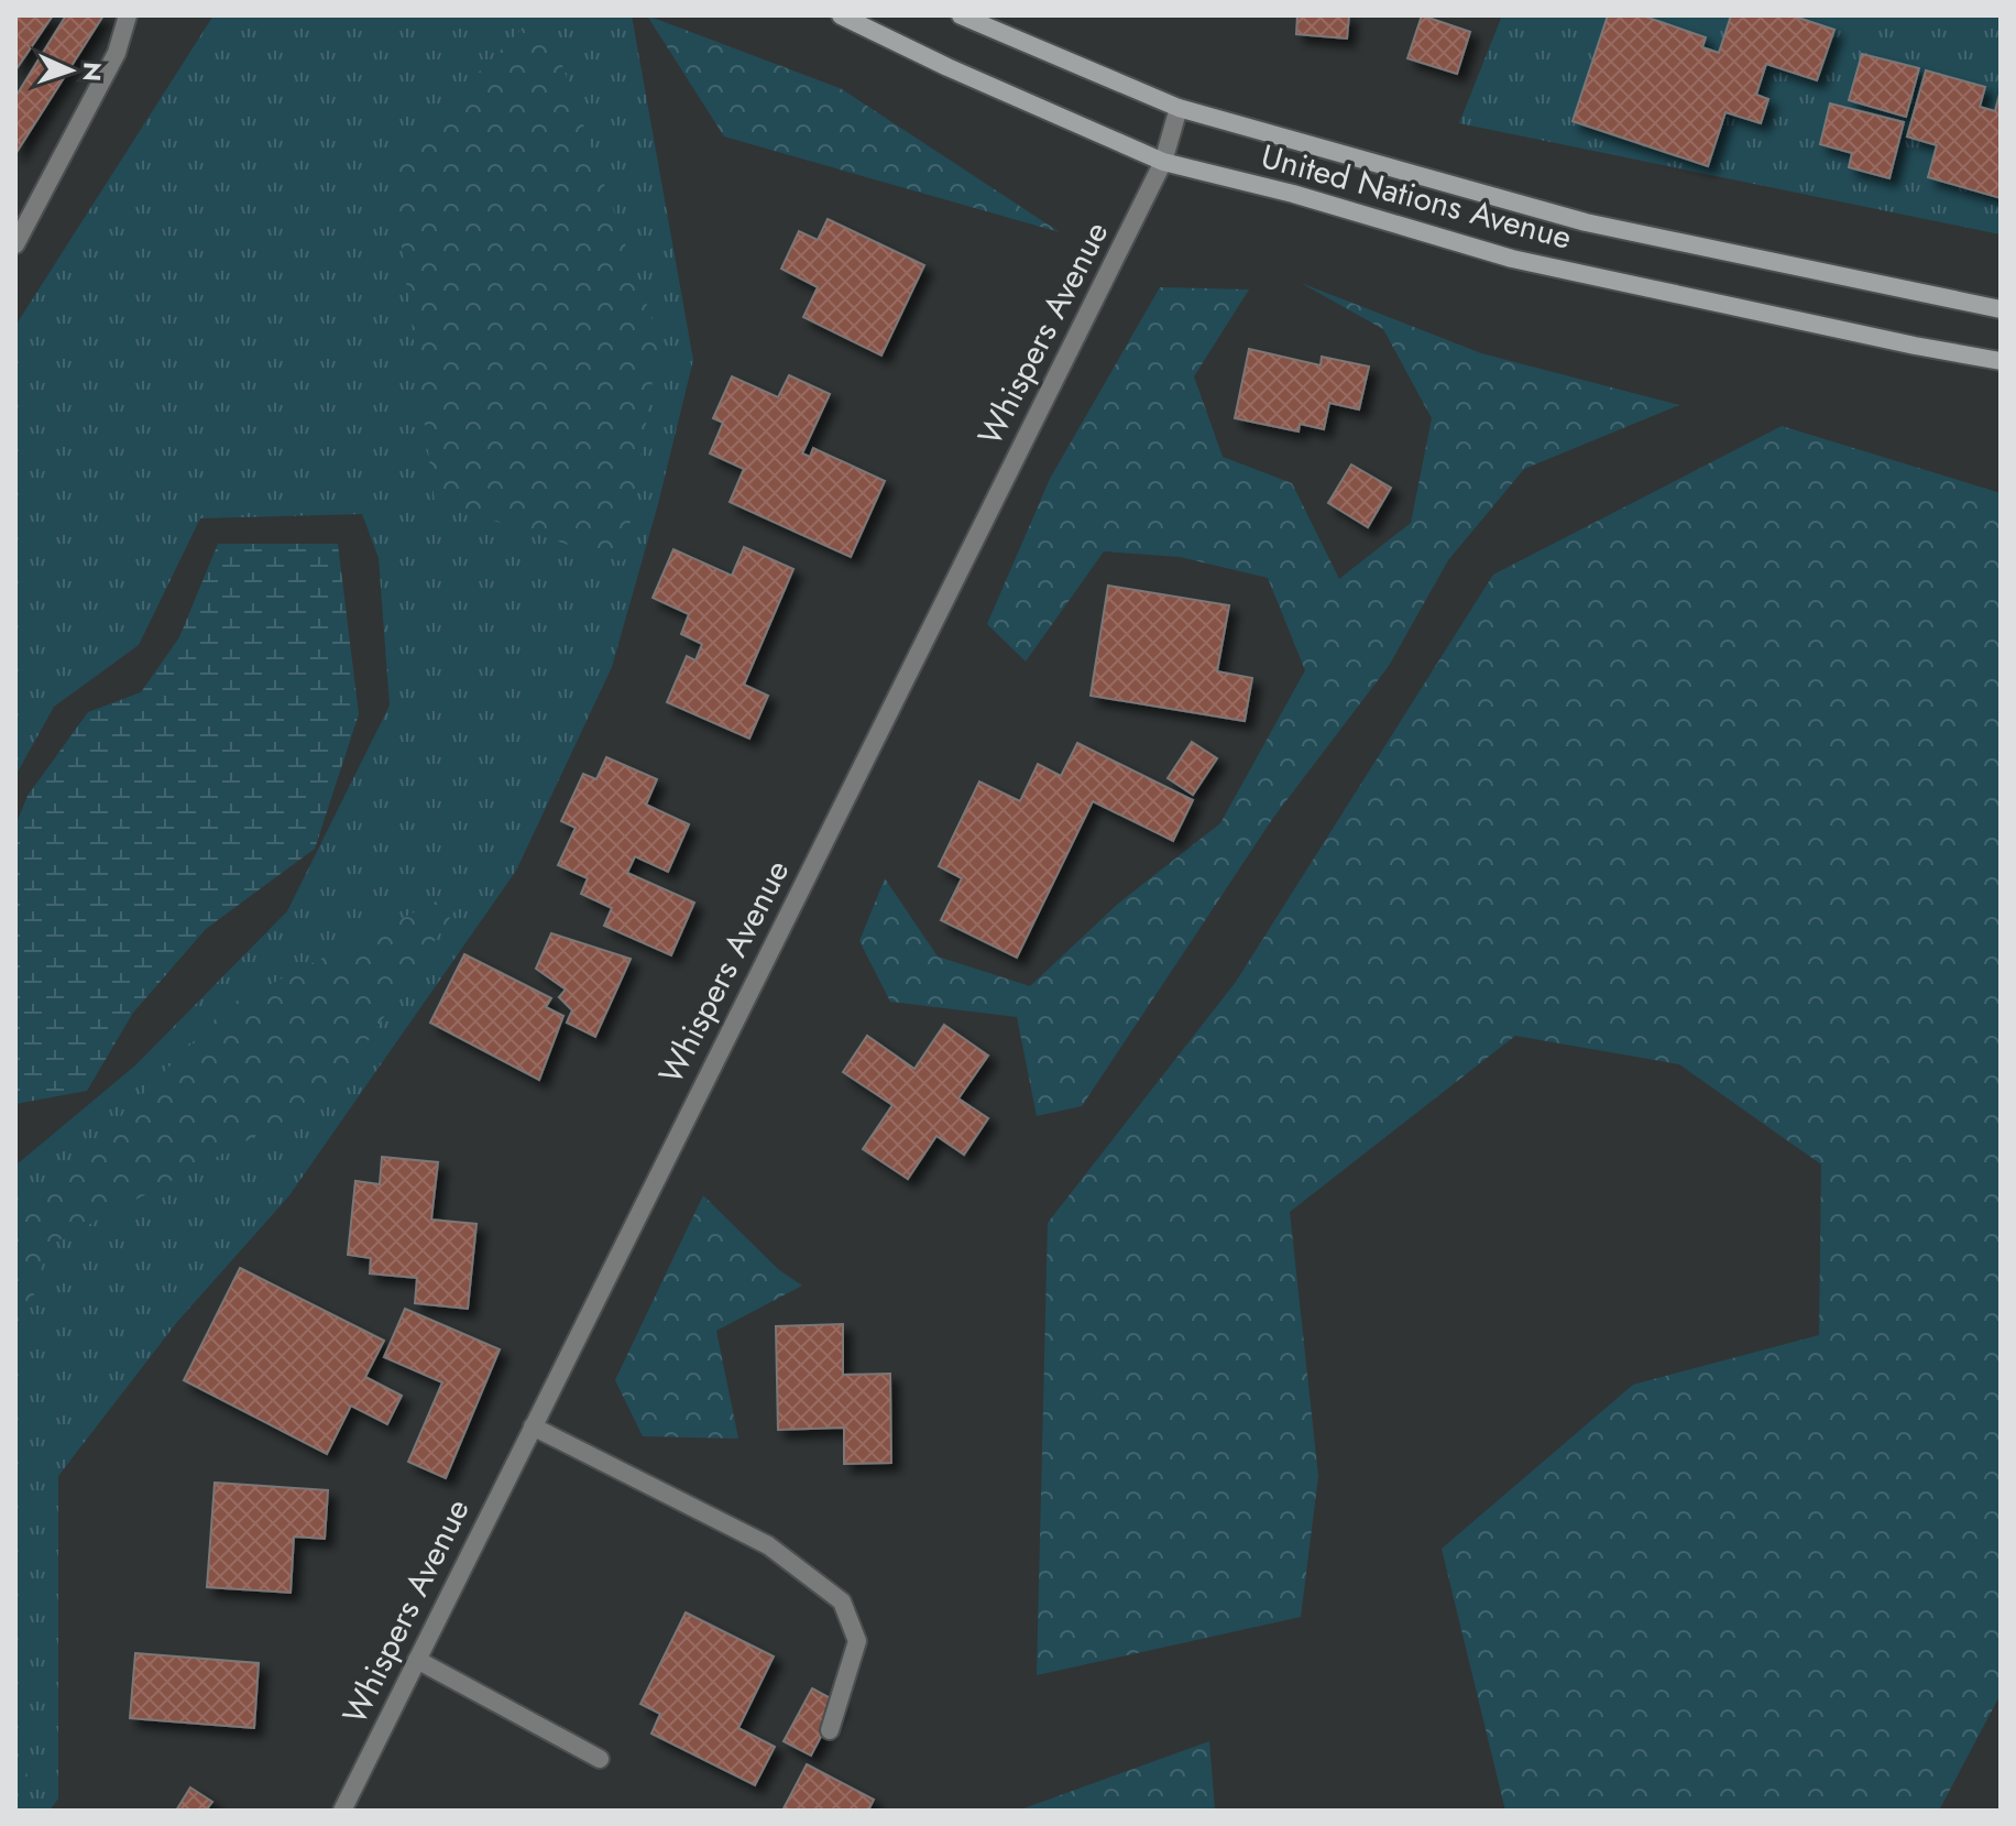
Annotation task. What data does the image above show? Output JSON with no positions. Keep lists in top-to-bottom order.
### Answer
{
  "streets": {
    "street": ["United Nations Avenue", "Whispers Avenue"]
  },
  "crossings": [
    ["United Nations Avenue", "Whispers Avenue"]
  ],
  "north": "right"
}
